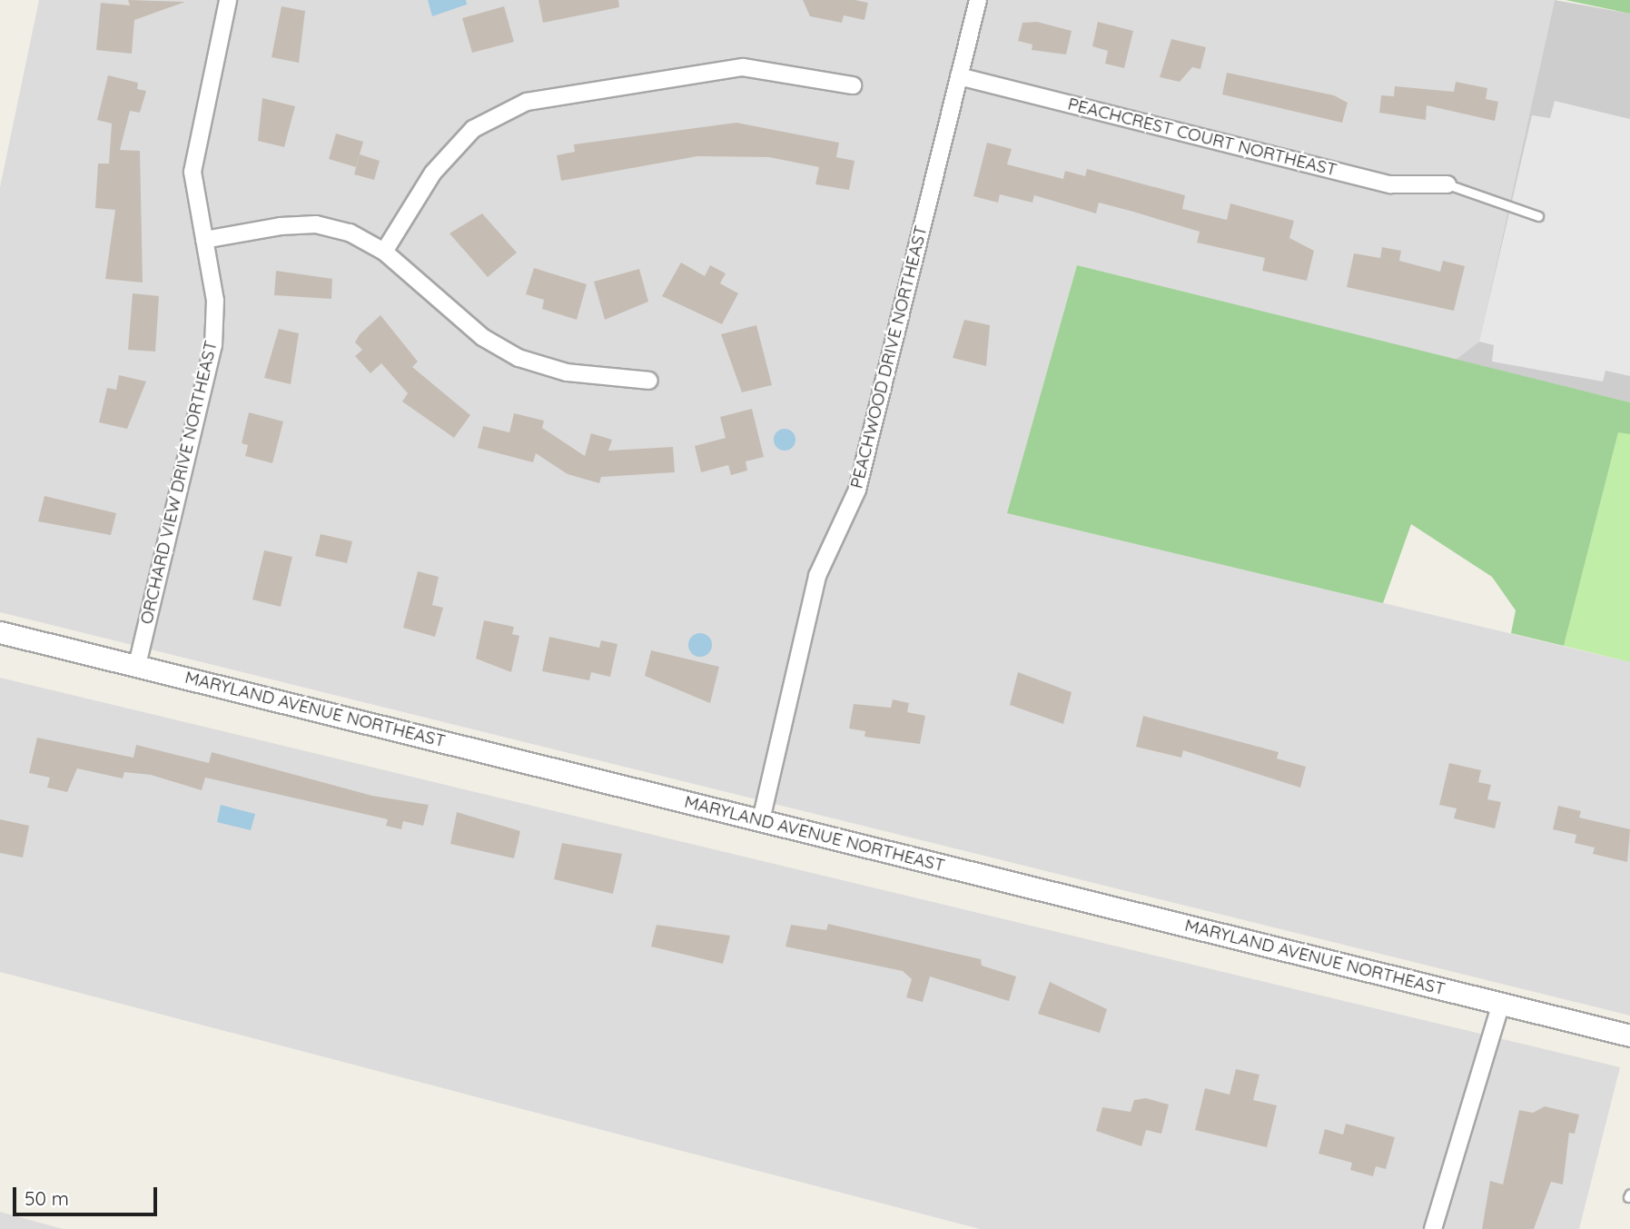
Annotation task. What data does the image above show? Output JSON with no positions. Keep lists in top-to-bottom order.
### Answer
{
  "streets": {
    "street": [
      "PEACHCREST COURT NORTHEAST",
      "PEACHWOOD DRIVE NORTHEAST",
      "ORCHARD VIEW DRIVE NORTHEAST",
      "MARYLAND AVENUE NORTHEAST"
    ]
  },
  "crossings": [
    ["PEACHCREST COURT NORTHEAST", "PEACHWOOD DRIVE NORTHEAST"],
    ["PEACHWOOD DRIVE NORTHEAST", "MARYLAND AVENUE NORTHEAST"],
    ["ORCHARD VIEW DRIVE NORTHEAST", "MARYLAND AVENUE NORTHEAST"]
  ],
  "scale_bar": "50 m"
}
